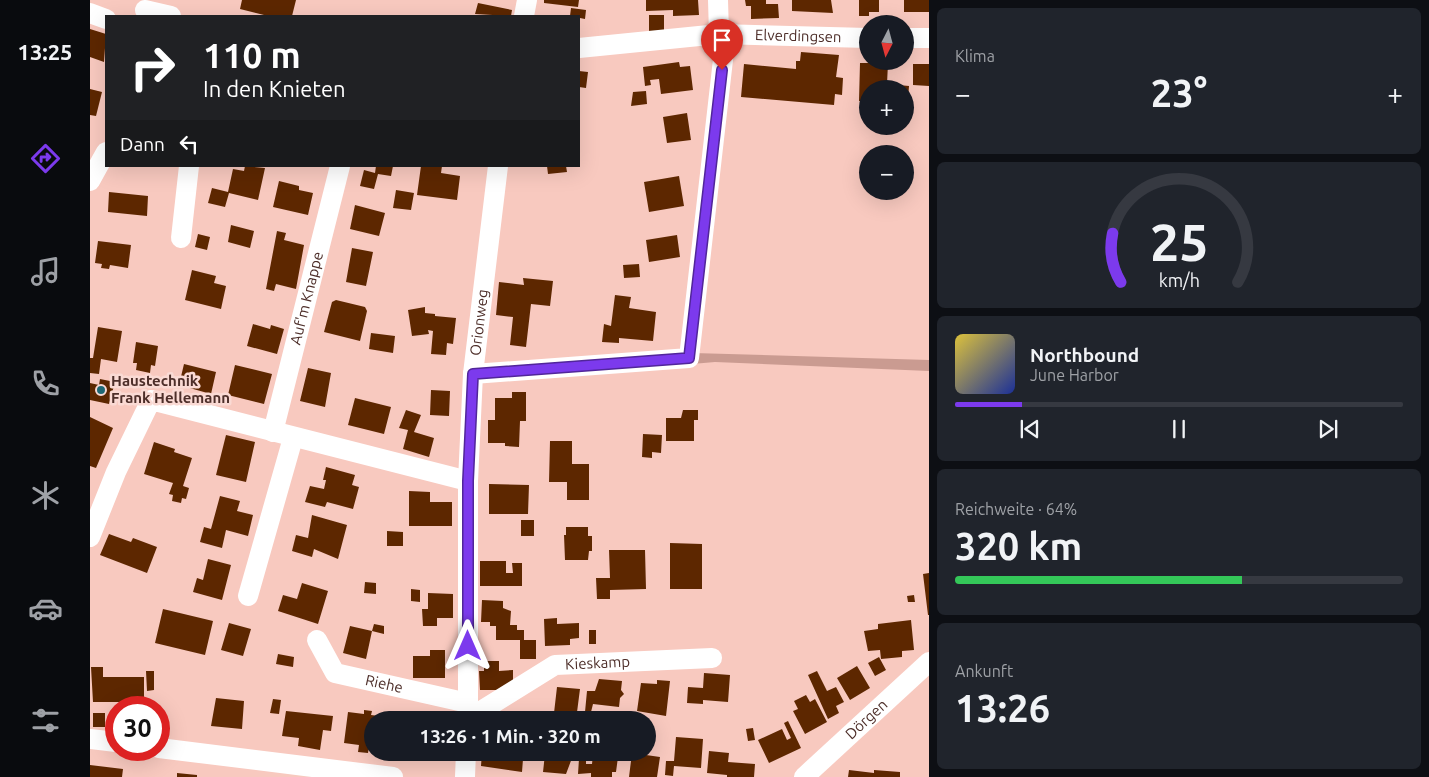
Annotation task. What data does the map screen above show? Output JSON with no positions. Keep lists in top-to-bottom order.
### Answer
{
  "streets": {
    "street": [
      "Elverdingsen",
      "Auf'm Knappe",
      "Orionweg",
      "Kieskamp",
      "Riehe",
      "Dörgen"
    ]
  },
  "places": ["Haustechnik Frank Hellemann"],
  "north": "bottom",
  "page": {
    "tabs": "13:25",
    "tile": [
      "Klima",
      ["Reichweite · 64%", "320 km"],
      ["Ankunft", "13:26"]
    ],
    "map_buttons": ["+", "−"],
    "turn": ["110 m", "In den Knieten"],
    "heat": ["−", "23°", "+"],
    "then": "Dann",
    "song": ["Northbound", "June Harbor"],
    "limit": "30",
    "trip": "13:26 · 1 Min. · 320 m",
    "gauge": ["25", "km/h"]
  }
}
